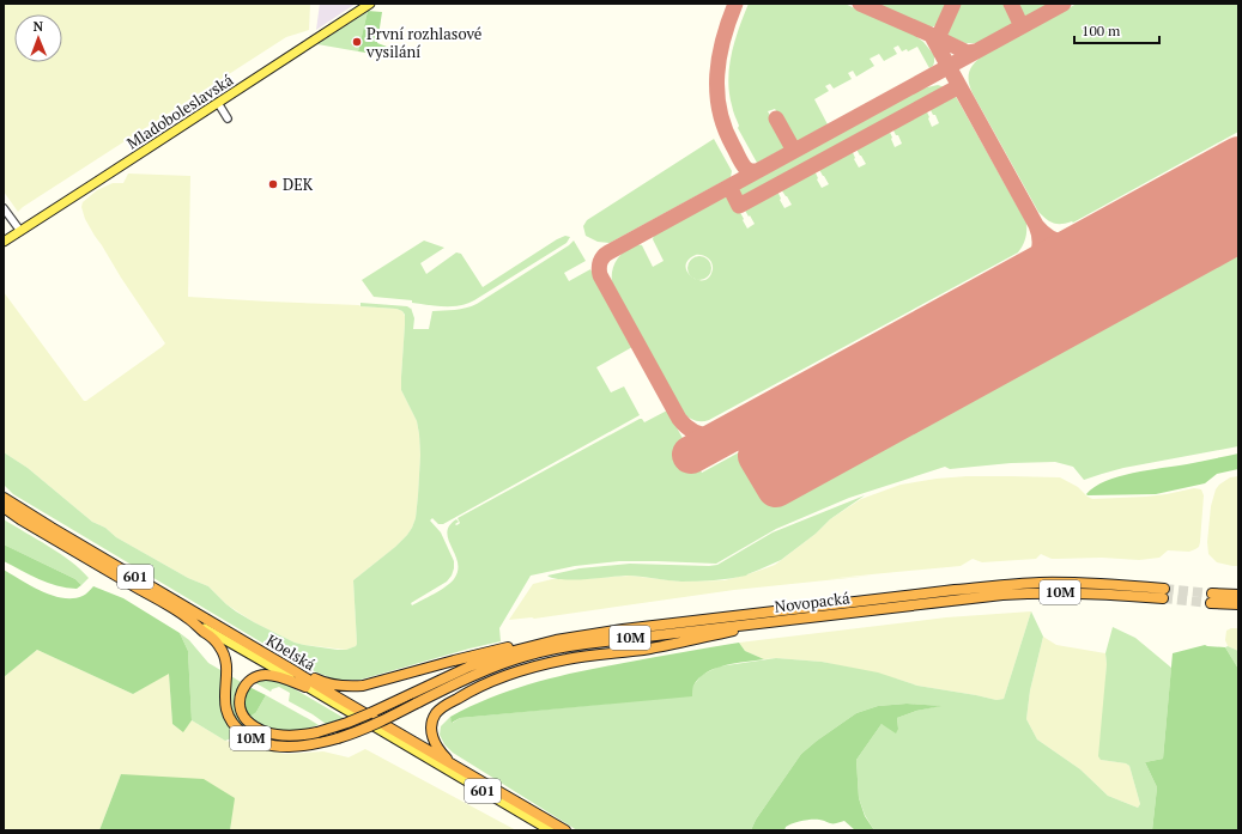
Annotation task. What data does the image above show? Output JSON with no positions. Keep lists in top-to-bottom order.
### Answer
{
  "streets": {
    "highway": [
      "601",
      "10M",
      "Novopacká",
      "Kbelská"
    ],
    "main road": ["Mladoboleslavská"]
  },
  "crossings": [
    ["10M", "Novopacká"],
    ["10M", "Kbelská"],
    ["Novopacká", "Kbelská"]
  ],
  "places": ["První rozhlasové vysilání", "DEK"],
  "scale_bar": "100 m",
  "north": "top"
}
